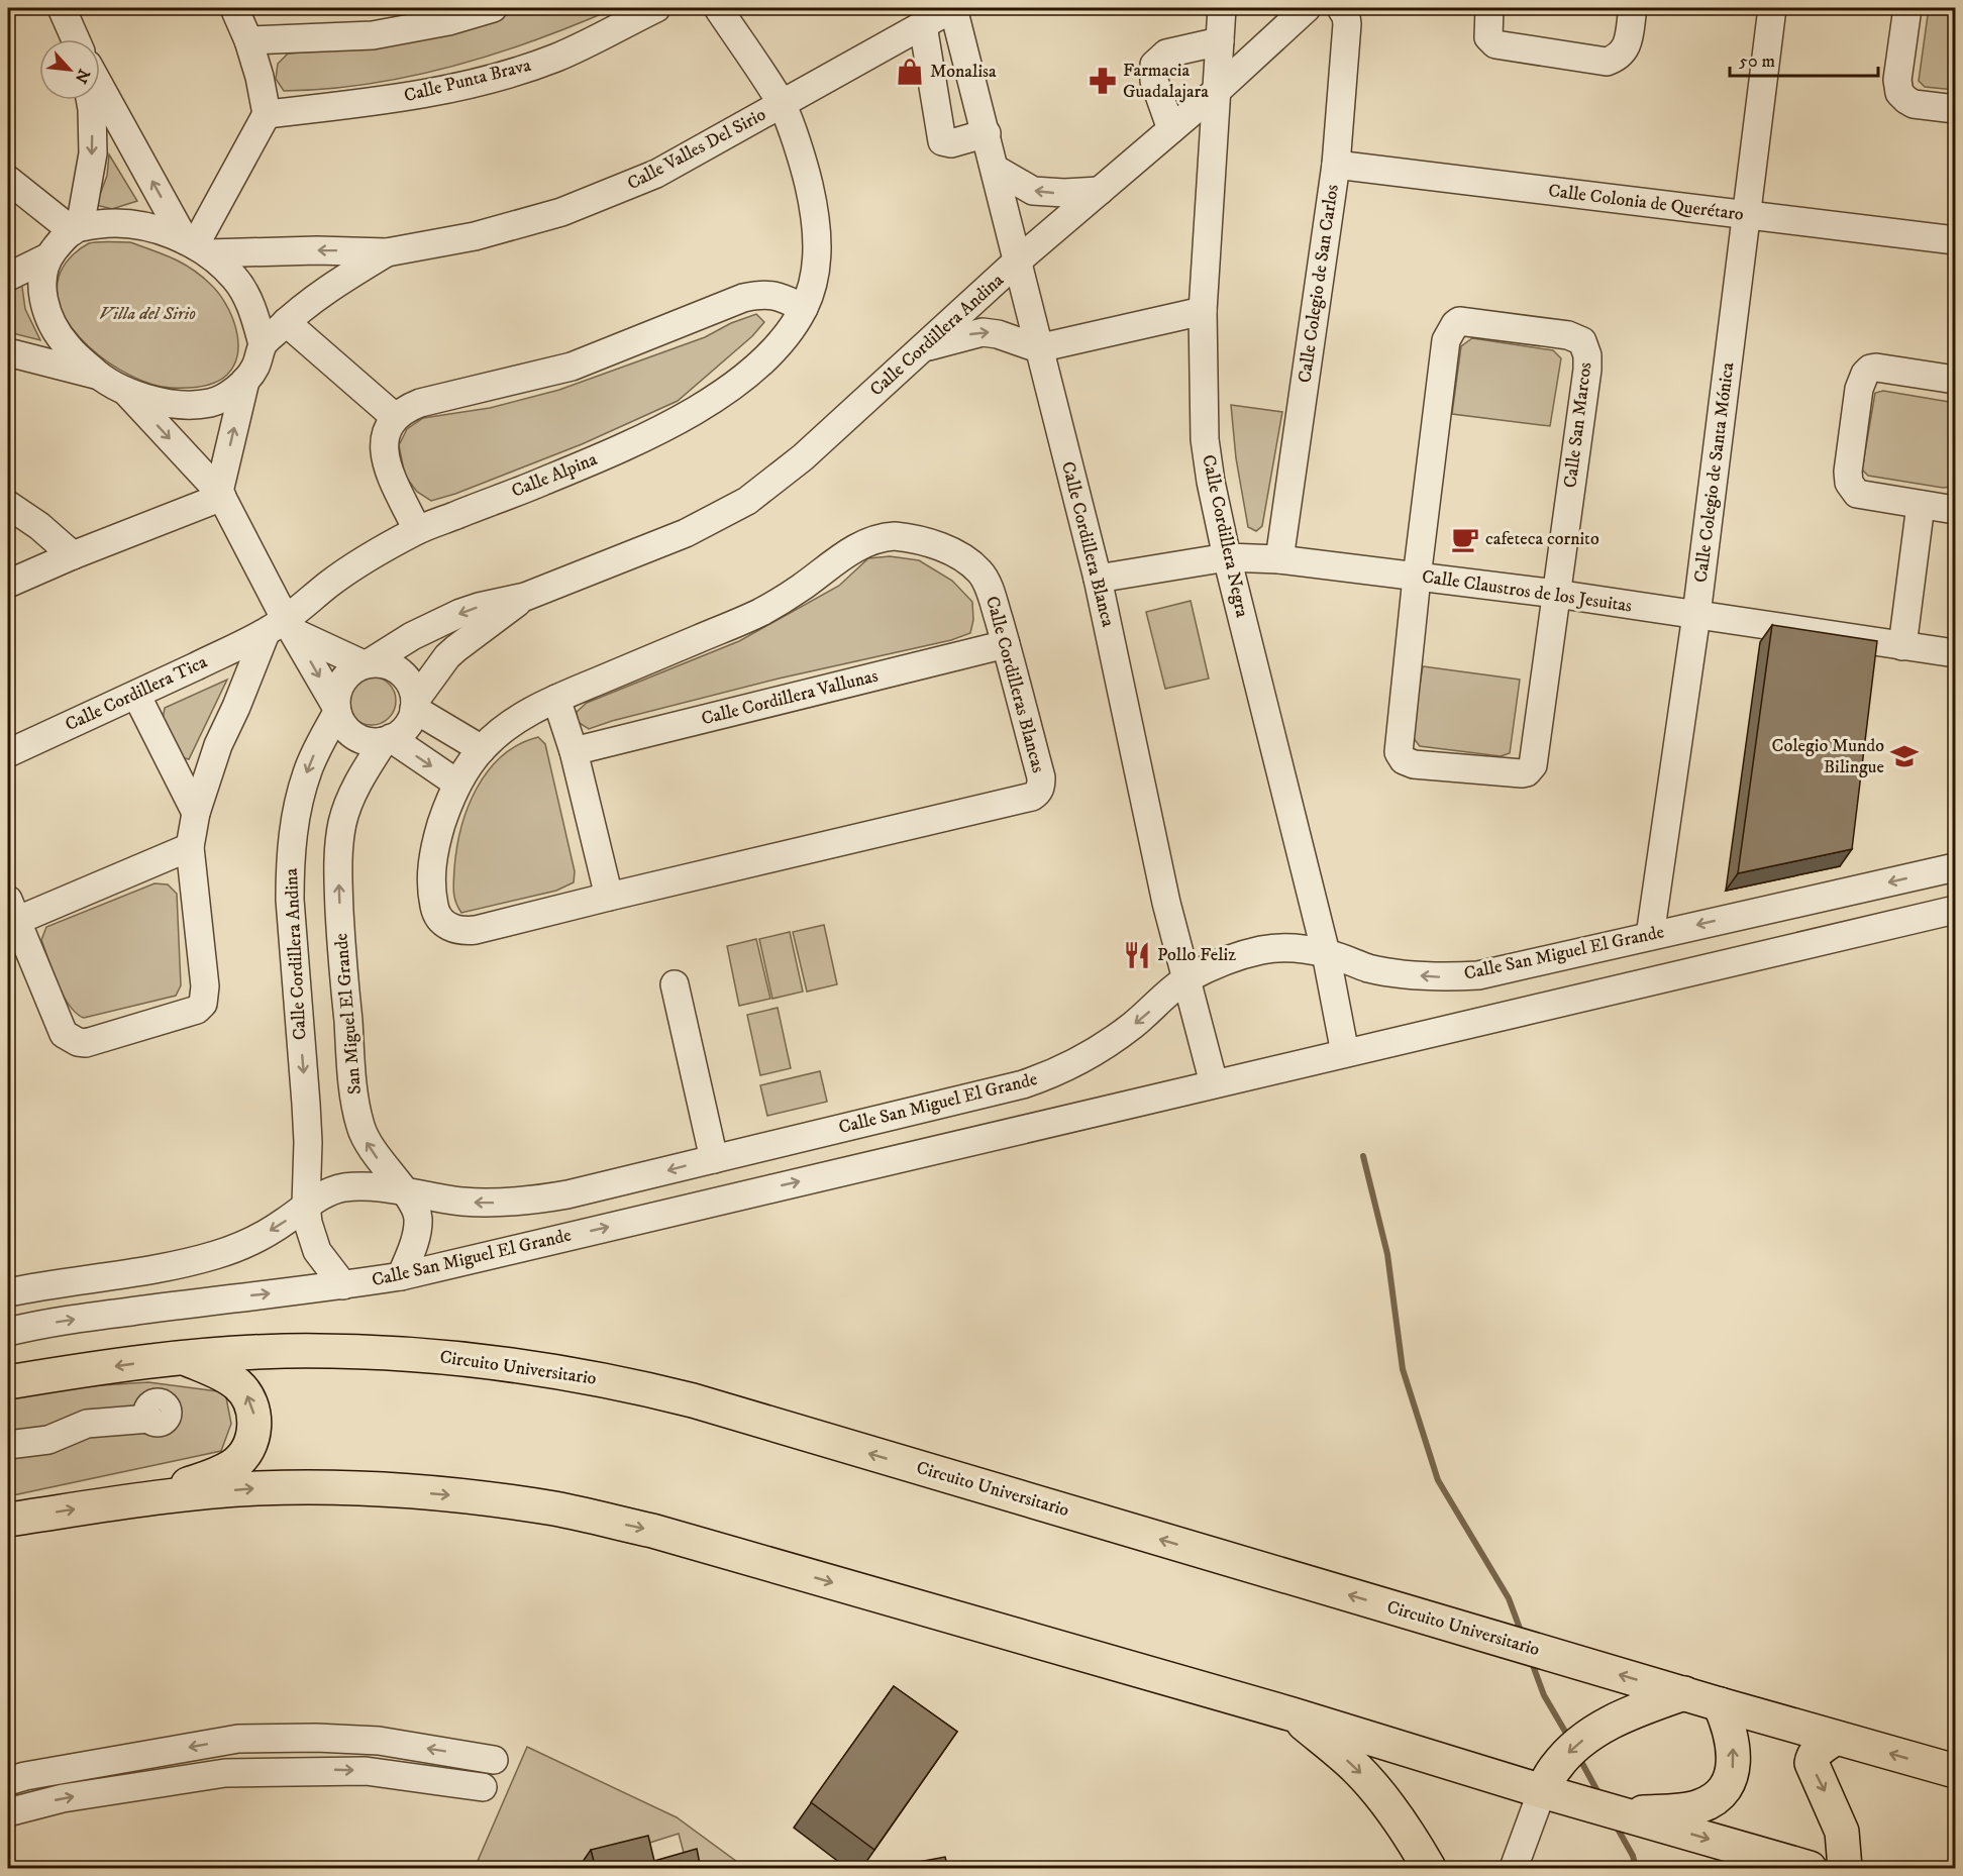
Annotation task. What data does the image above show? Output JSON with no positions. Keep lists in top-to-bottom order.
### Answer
{
  "streets": {
    "main road": ["Circuito Universitario"],
    "street": [
      "Calle Punta Brava",
      "Calle Valles Del Sirio",
      "Calle Colonia de Querétaro",
      "Calle Colegio de San Carlos",
      "Calle Cordillera Andina",
      "Calle San Marcos",
      "Calle Colegio de Santa Mónica",
      "Calle Alpina",
      "Calle Cordillera Negra",
      "Calle Cordillera Blanca",
      "Calle Claustros de los Jesuitas",
      "Calle Cordilleras Blancas",
      "Calle Cordillera Tica",
      "Calle Cordillera Vallunas",
      "Calle San Miguel El Grande",
      "San Miguel El Grande"
    ]
  },
  "crossings": [
    ["Calle Valles Del Sirio", "Calle Alpina"],
    ["Calle Valles Del Sirio", "Calle Cordillera Blanca"],
    ["Calle Colonia de Querétaro", "Calle Colegio de San Carlos"],
    ["Calle Colonia de Querétaro", "Calle Colegio de Santa Mónica"],
    ["Calle Colegio de San Carlos", "Calle Claustros de los Jesuitas"],
    ["Calle Cordillera Andina", "Calle Cordillera Negra"],
    ["Calle Cordillera Andina", "Calle Cordillera Blanca"],
    ["Calle Cordillera Andina", "Calle San Miguel El Grande"],
    ["Calle Cordillera Andina", "San Miguel El Grande"],
    ["Calle San Marcos", "Calle Claustros de los Jesuitas"],
    ["Calle Colegio de Santa Mónica", "Calle Claustros de los Jesuitas"],
    ["Calle Colegio de Santa Mónica", "Calle San Miguel El Grande"],
    ["Calle Alpina", "Calle Cordillera Tica"],
    ["Calle Cordillera Negra", "Calle Claustros de los Jesuitas"],
    ["Calle Cordillera Negra", "Calle San Miguel El Grande"],
    ["Calle Cordillera Blanca", "Calle Claustros de los Jesuitas"],
    ["Calle Cordillera Blanca", "Calle San Miguel El Grande"],
    ["Calle Cordilleras Blancas", "Calle Cordillera Vallunas"],
    ["Calle San Miguel El Grande", "San Miguel El Grande"]
  ],
  "parks": ["Villa del Sirio"],
  "places": {
    "shop": ["Monalisa"],
    "pharmacy": ["Farmacia Guadalajara"],
    "cafe": ["cafeteca cornito"],
    "school or university": ["Colegio Mundo Bilingue"],
    "restaurant": ["Pollo Feliz"]
  },
  "scale_bar": "50 m",
  "north": "bottom right"
}
